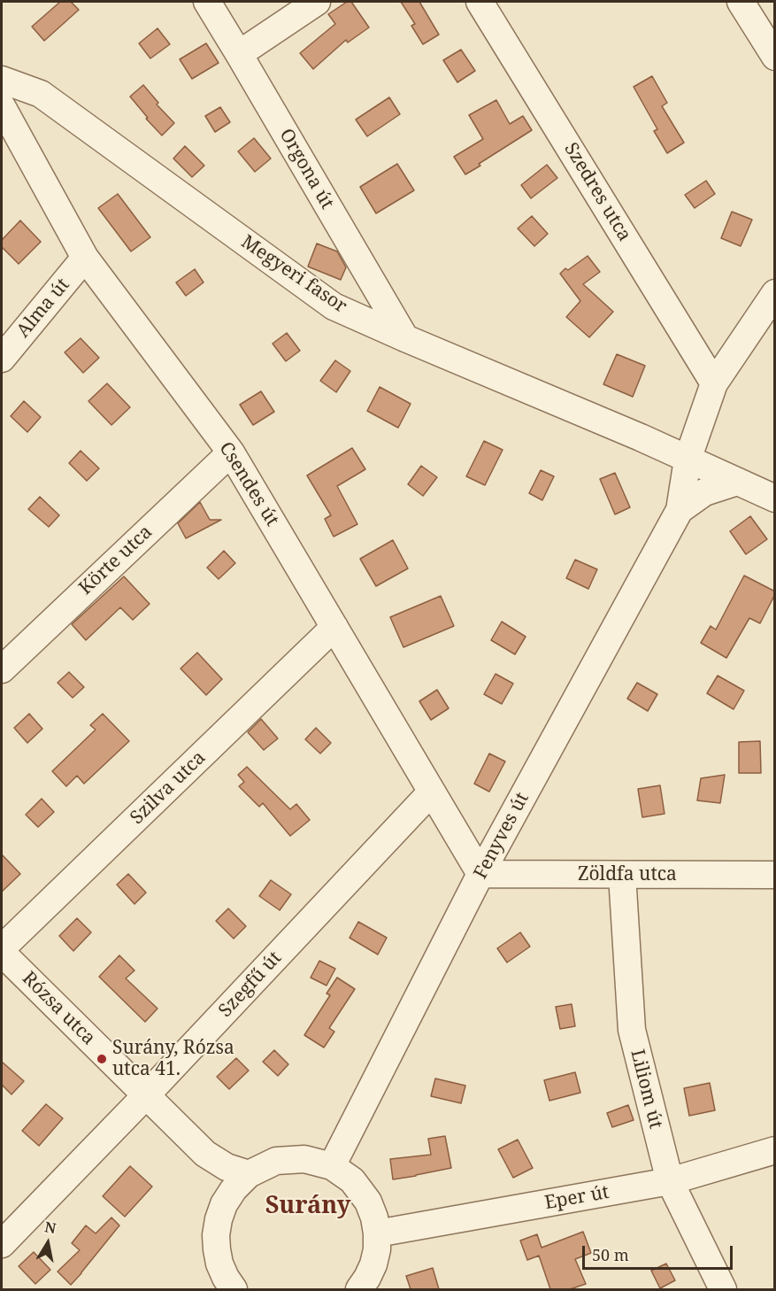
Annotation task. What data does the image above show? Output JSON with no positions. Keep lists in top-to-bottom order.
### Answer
{
  "streets": {
    "street": [
      "Orgona út",
      "Szedres utca",
      "Megyeri fasor",
      "Alma út",
      "Csendes út",
      "Körte utca",
      "Szilva utca",
      "Fenyves út",
      "Zöldfa utca",
      "Szegfű út",
      "Rózsa utca",
      "Liliom út",
      "Eper út"
    ]
  },
  "crossings": [
    ["Orgona út", "Megyeri fasor"],
    ["Alma út", "Csendes út"],
    ["Csendes út", "Körte utca"],
    ["Csendes út", "Szilva utca"],
    ["Csendes út", "Fenyves út"],
    ["Csendes út", "Zöldfa utca"],
    ["Csendes út", "Szegfű út"],
    ["Fenyves út", "Zöldfa utca"],
    ["Zöldfa utca", "Liliom út"],
    ["Szegfű út", "Rózsa utca"],
    ["Liliom út", "Eper út"]
  ],
  "districts": ["Surány"],
  "places": ["Surány, Rózsa utca 41."],
  "scale_bar": "50 m",
  "north": "top"
}
